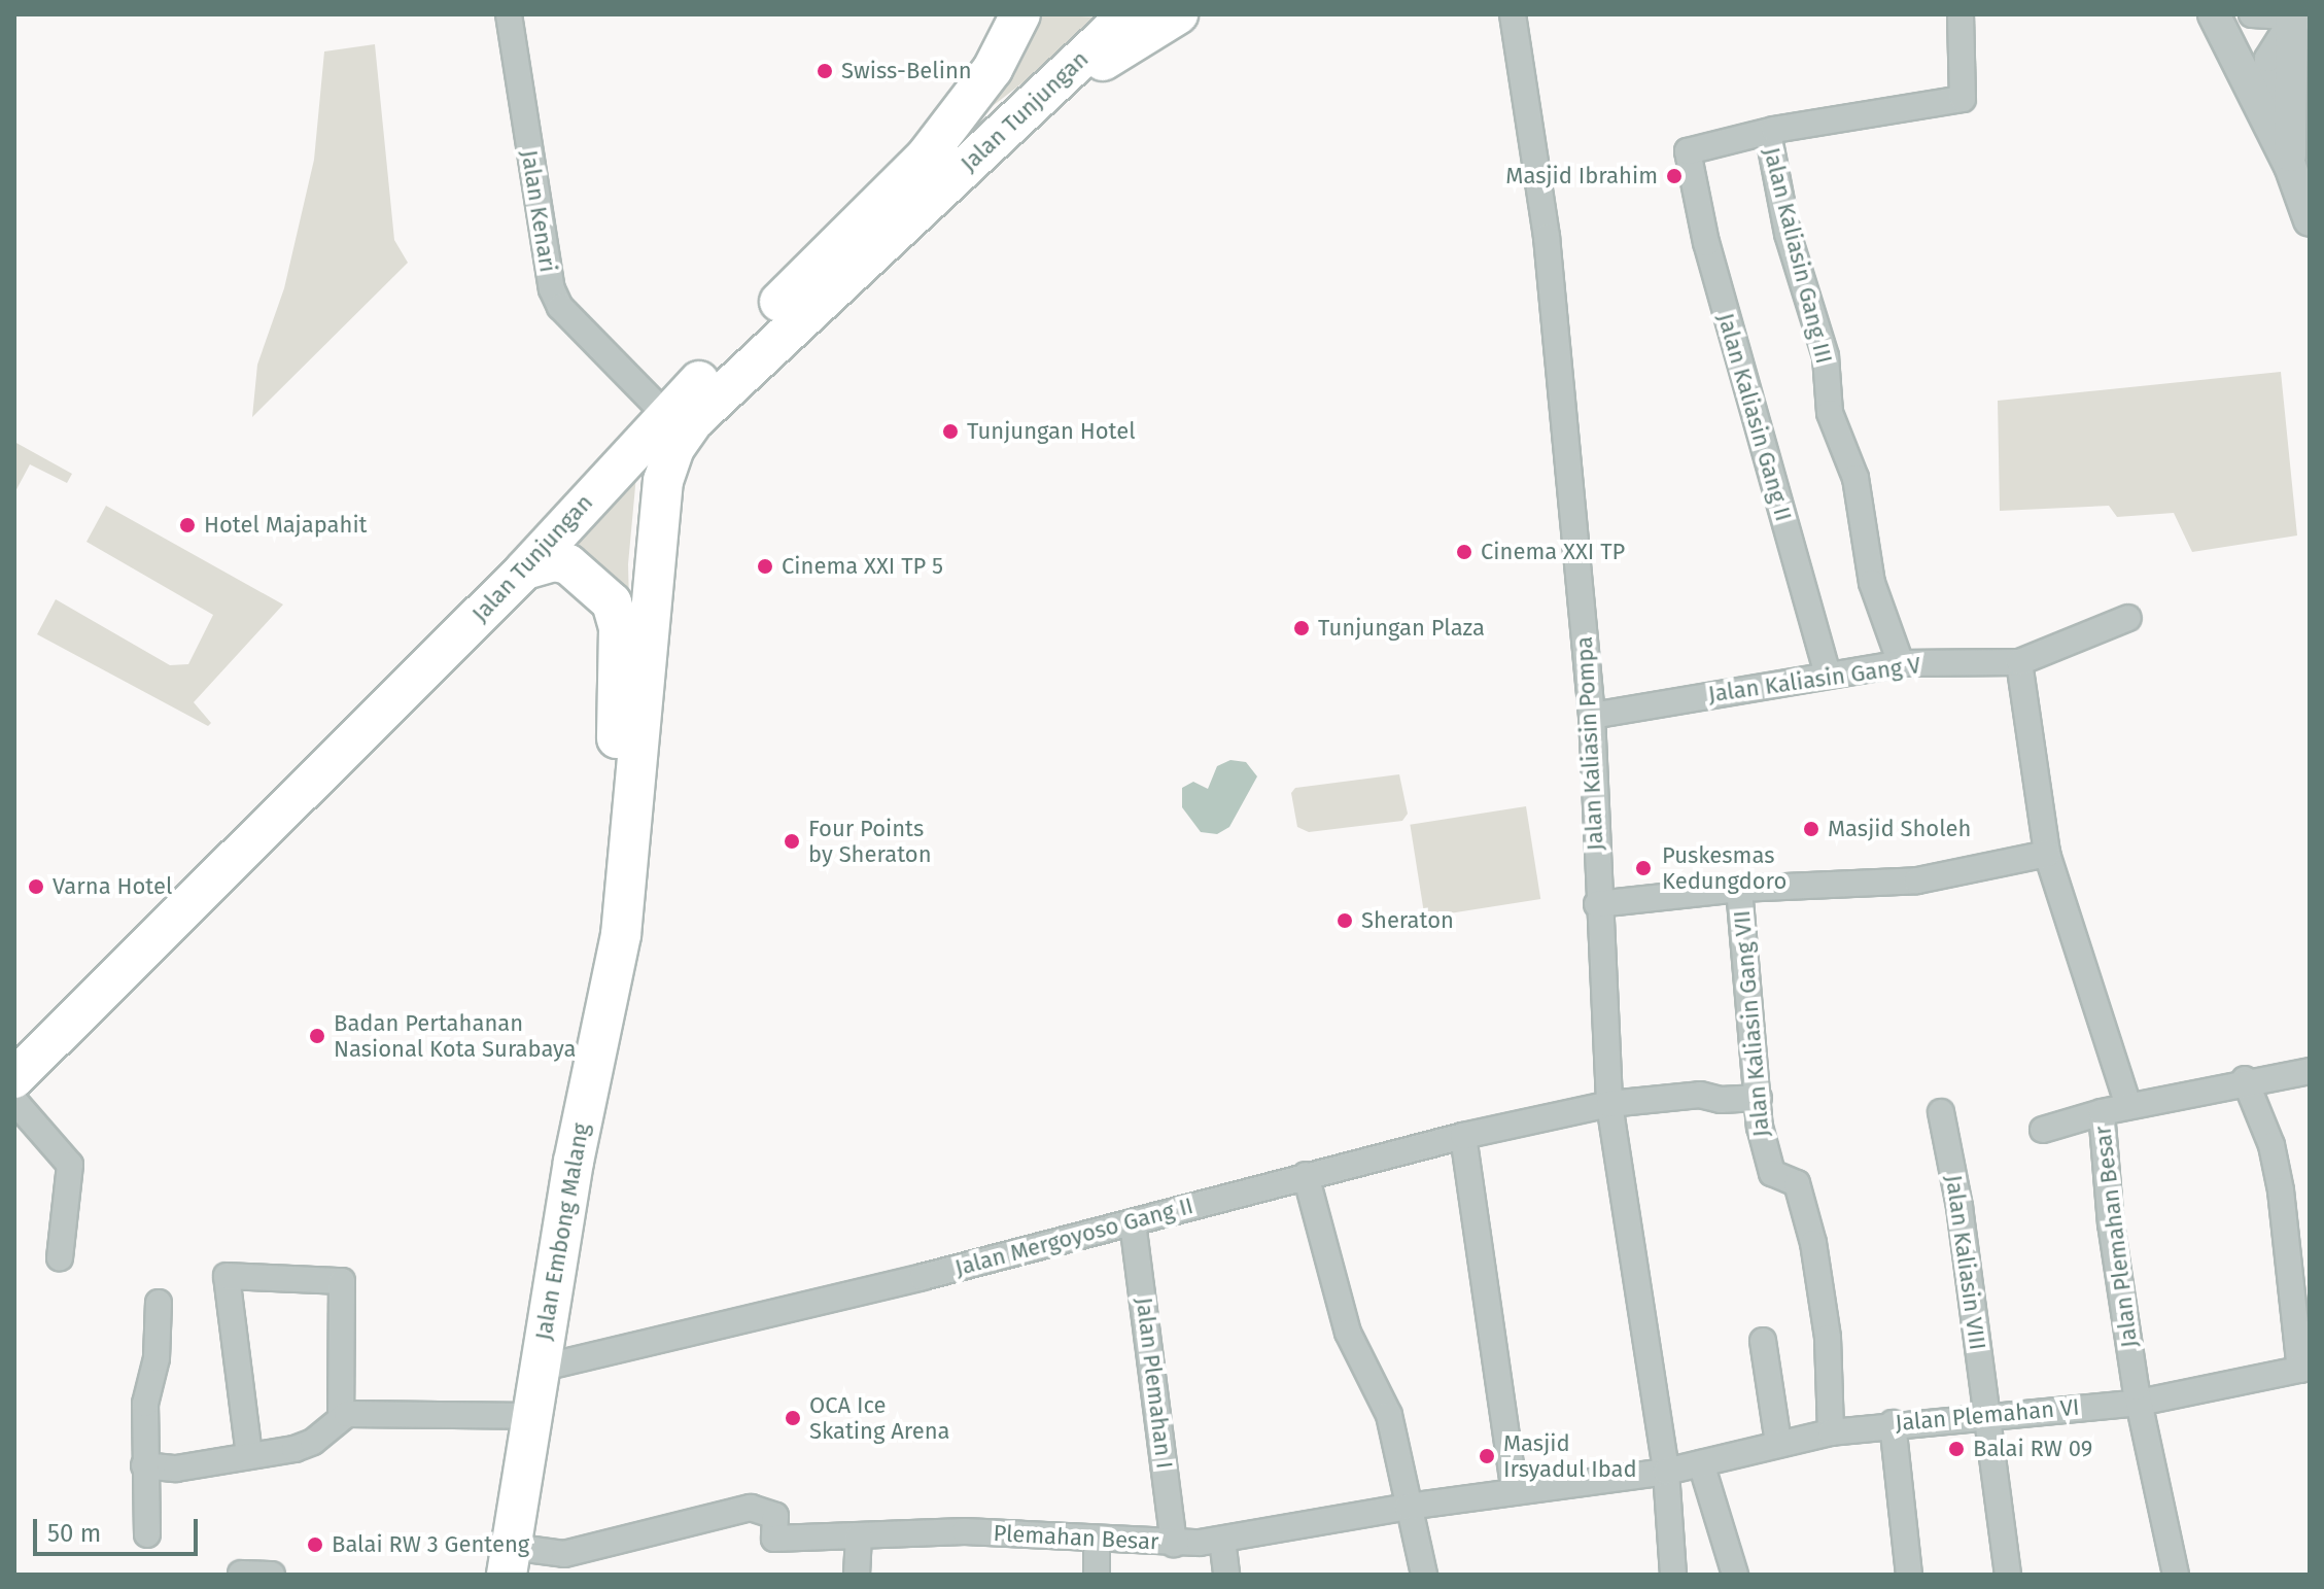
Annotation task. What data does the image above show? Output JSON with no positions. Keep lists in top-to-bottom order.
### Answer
{
  "streets": {
    "main road": ["Jalan Tunjungan", "Jalan Embong Malang"],
    "street": [
      "Jalan Kenari",
      "Jalan Kaliasin Gang III",
      "Jalan Kaliasin Gang II",
      "Jalan Kaliasin Gang V",
      "Jalan Kaliasin Pompa",
      "Jalan Kaliasin Gang VII",
      "Jalan Mergoyoso Gang II",
      "Jalan Plemahan Besar",
      "Jalan Kaliasin VIII",
      "Jalan Plemahan I",
      "Jalan Plemahan VI",
      "Plemahan Besar"
    ]
  },
  "crossings": [
    ["Jalan Tunjungan", "Jalan Kenari"],
    ["Jalan Tunjungan", "Jalan Embong Malang"],
    ["Jalan Kaliasin Gang III", "Jalan Kaliasin Gang II"],
    ["Jalan Kaliasin Gang III", "Jalan Kaliasin Gang V"],
    ["Jalan Kaliasin Gang II", "Jalan Kaliasin Gang V"],
    ["Jalan Kaliasin Gang V", "Jalan Kaliasin Pompa"],
    ["Jalan Kaliasin Pompa", "Jalan Mergoyoso Gang II"],
    ["Jalan Kaliasin Pompa", "Jalan Plemahan VI"],
    ["Jalan Kaliasin Pompa", "Plemahan Besar"],
    ["Jalan Kaliasin Gang VII", "Jalan Mergoyoso Gang II"],
    ["Jalan Kaliasin Gang VII", "Jalan Plemahan VI"],
    ["Jalan Embong Malang", "Jalan Mergoyoso Gang II"],
    ["Jalan Embong Malang", "Plemahan Besar"],
    ["Jalan Mergoyoso Gang II", "Jalan Plemahan I"],
    ["Jalan Plemahan Besar", "Jalan Plemahan VI"],
    ["Jalan Kaliasin VIII", "Jalan Plemahan VI"],
    ["Jalan Plemahan I", "Plemahan Besar"],
    ["Jalan Plemahan VI", "Plemahan Besar"]
  ],
  "places": [
    "Swiss-Belinn",
    "Masjid Ibrahim",
    "Tunjungan Hotel",
    "Hotel Majapahit",
    "Cinema XXI TP",
    "Cinema XXI TP 5",
    "Tunjungan Plaza",
    "Masjid Sholeh",
    "Four Points by Sheraton",
    "Puskesmas Kedungdoro",
    "Varna Hotel",
    "Sheraton",
    "Badan Pertahanan Nasional Kota Surabaya",
    "OCA Ice Skating Arena",
    "Balai RW 09",
    "Masjid Irsyadul Ibad",
    "Balai RW 3 Genteng"
  ],
  "scale_bar": "50 m"
}
